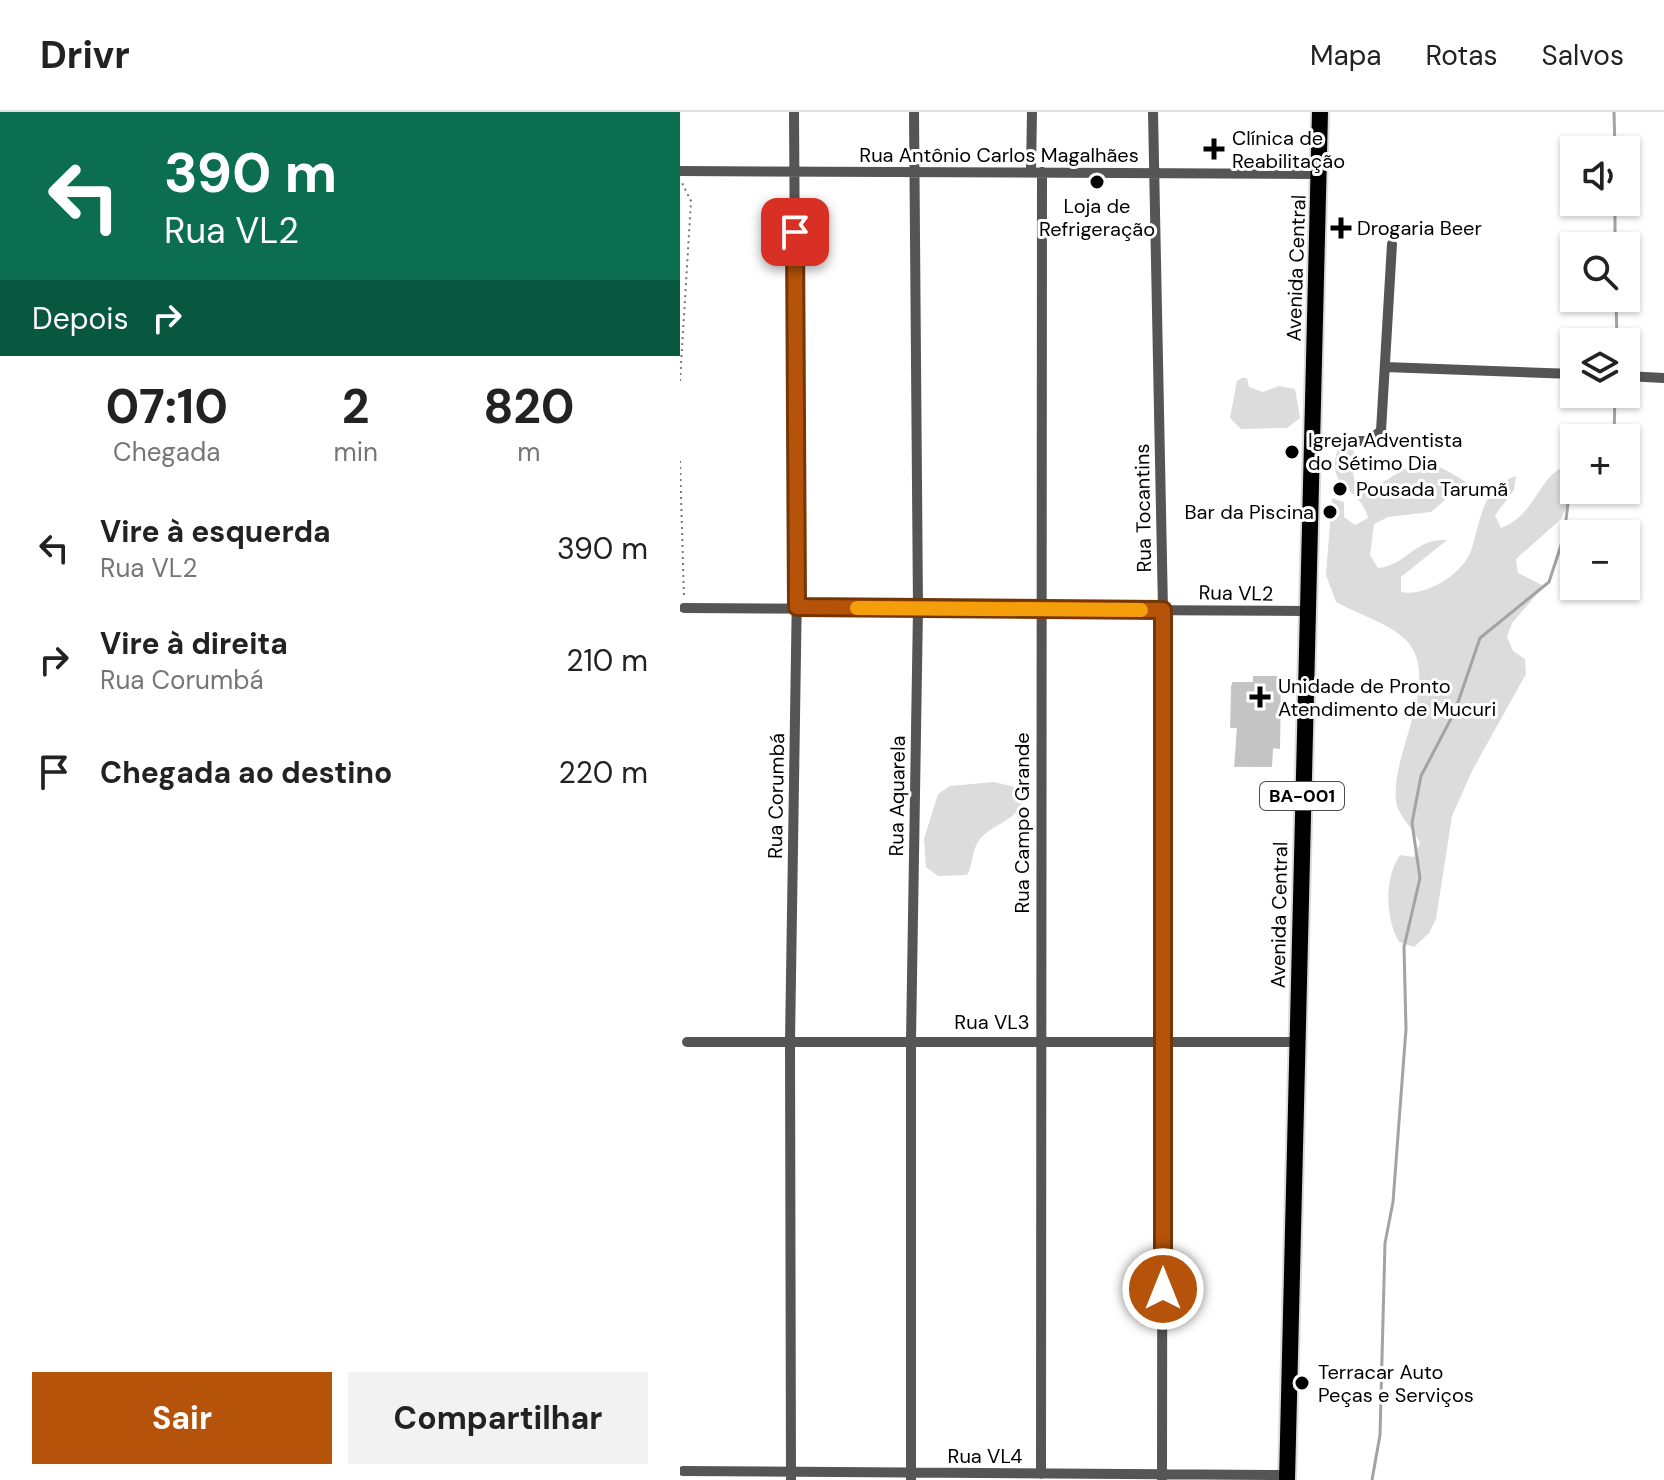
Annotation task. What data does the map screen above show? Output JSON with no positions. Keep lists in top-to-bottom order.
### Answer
{
  "streets": {
    "main road": ["Avenida Central", "BA-001"],
    "street": [
      "Rua Antônio Carlos Magalhães",
      "Rua Tocantins",
      "Rua VL2",
      "Rua Corumbá",
      "Rua Aquarela",
      "Rua Campo Grande",
      "Rua VL3",
      "Rua VL4"
    ]
  },
  "crossings": [
    ["Rua Antônio Carlos Magalhães", "Avenida Central"],
    ["Rua Antônio Carlos Magalhães", "Rua Tocantins"],
    ["Rua Antônio Carlos Magalhães", "Rua Corumbá"],
    ["Rua Antônio Carlos Magalhães", "Rua Aquarela"],
    ["Rua Antônio Carlos Magalhães", "Rua Campo Grande"],
    ["Avenida Central", "Rua VL2"],
    ["Avenida Central", "Rua VL3"],
    ["Avenida Central", "Rua VL4"],
    ["Rua Tocantins", "Rua VL2"],
    ["Rua Tocantins", "Rua VL3"],
    ["Rua Tocantins", "Rua VL4"],
    ["Rua VL2", "Rua Corumbá"],
    ["Rua VL2", "Rua Aquarela"],
    ["Rua VL2", "Rua Campo Grande"],
    ["Rua Corumbá", "Rua VL3"],
    ["Rua Corumbá", "Rua VL4"],
    ["Rua Aquarela", "Rua VL3"],
    ["Rua Aquarela", "Rua VL4"],
    ["Rua Campo Grande", "Rua VL3"],
    ["Rua Campo Grande", "Rua VL4"]
  ],
  "places": {
    "health": ["Clínica de Reabilitação", "Drogaria Beer", "Unidade de Pronto Atendimento de Mucuri"],
    "other": [
      "Loja de Refrigeração",
      "Igreja Adventista do Sétimo Dia",
      "Pousada Tarumã",
      "Bar da Piscina",
      "Terracar Auto Peças e Serviços"
    ]
  },
  "page": {
    "header": "Drivr",
    "nav": ["Mapa", "Rotas", "Salvos"],
    "turn": ["390 m", "Rua VL2"],
    "map_buttons": ["+", "−"],
    "then": "Depois",
    "eta": [
      "07:10",
      "Chegada",
      "2",
      "min",
      "820",
      "m"
    ],
    "list": [
      {
        "name": "Vire à esquerda",
        "note": "Rua VL2",
        "value": "390 m"
      },
      {
        "name": "Vire à direita",
        "note": "Rua Corumbá",
        "value": "210 m"
      },
      {
        "name": "Chegada ao destino",
        "value": "220 m"
      }
    ],
    "buttons": ["Sair", "Compartilhar"]
  }
}
